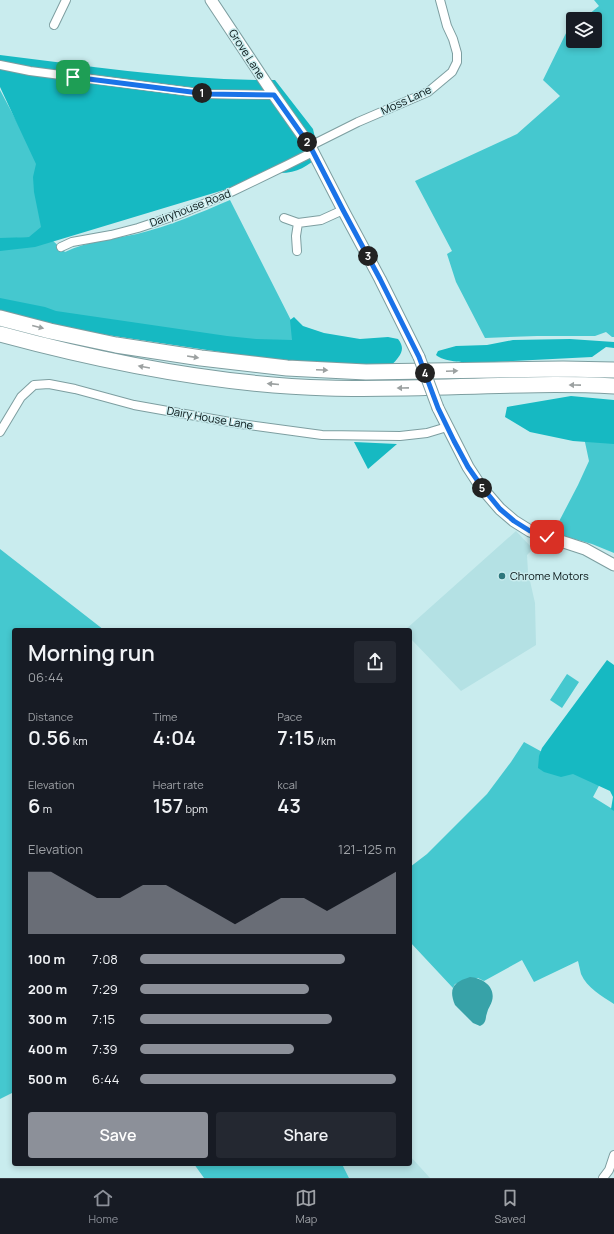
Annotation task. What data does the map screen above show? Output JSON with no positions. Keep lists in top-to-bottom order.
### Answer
{
  "streets": {
    "street": [
      "Grove Lane",
      "Moss Lane",
      "Dairyhouse Road",
      "Dairy House Lane"
    ]
  },
  "crossings": [
    ["Grove Lane", "Moss Lane"],
    ["Grove Lane", "Dairyhouse Road"],
    ["Grove Lane", "Dairy House Lane"],
    ["Moss Lane", "Dairyhouse Road"]
  ],
  "places": ["Chrome Motors"],
  "page": {
    "pins": [
      "1",
      "2",
      "3",
      "4",
      "5"
    ],
    "heading": ["Morning run", "06:44"],
    "stats": [
      ["Distance", "0.56 km"],
      ["Time", "4:04"],
      ["Pace", "7:15 /km"],
      ["Elevation", "6 m"],
      ["Heart rate", "157 bpm"],
      ["kcal", "43"]
    ],
    "chart": ["Elevation", "121–125 m"],
    "list": [
      {
        "name": "100 m",
        "note": "7:08"
      },
      {
        "name": "200 m",
        "note": "7:29"
      },
      {
        "name": "300 m",
        "note": "7:15"
      },
      {
        "name": "400 m",
        "note": "7:39"
      },
      {
        "name": "500 m",
        "note": "6:44"
      }
    ],
    "buttons": ["Save", "Share"],
    "tabs": ["Home", "Map", "Saved"]
  }
}
